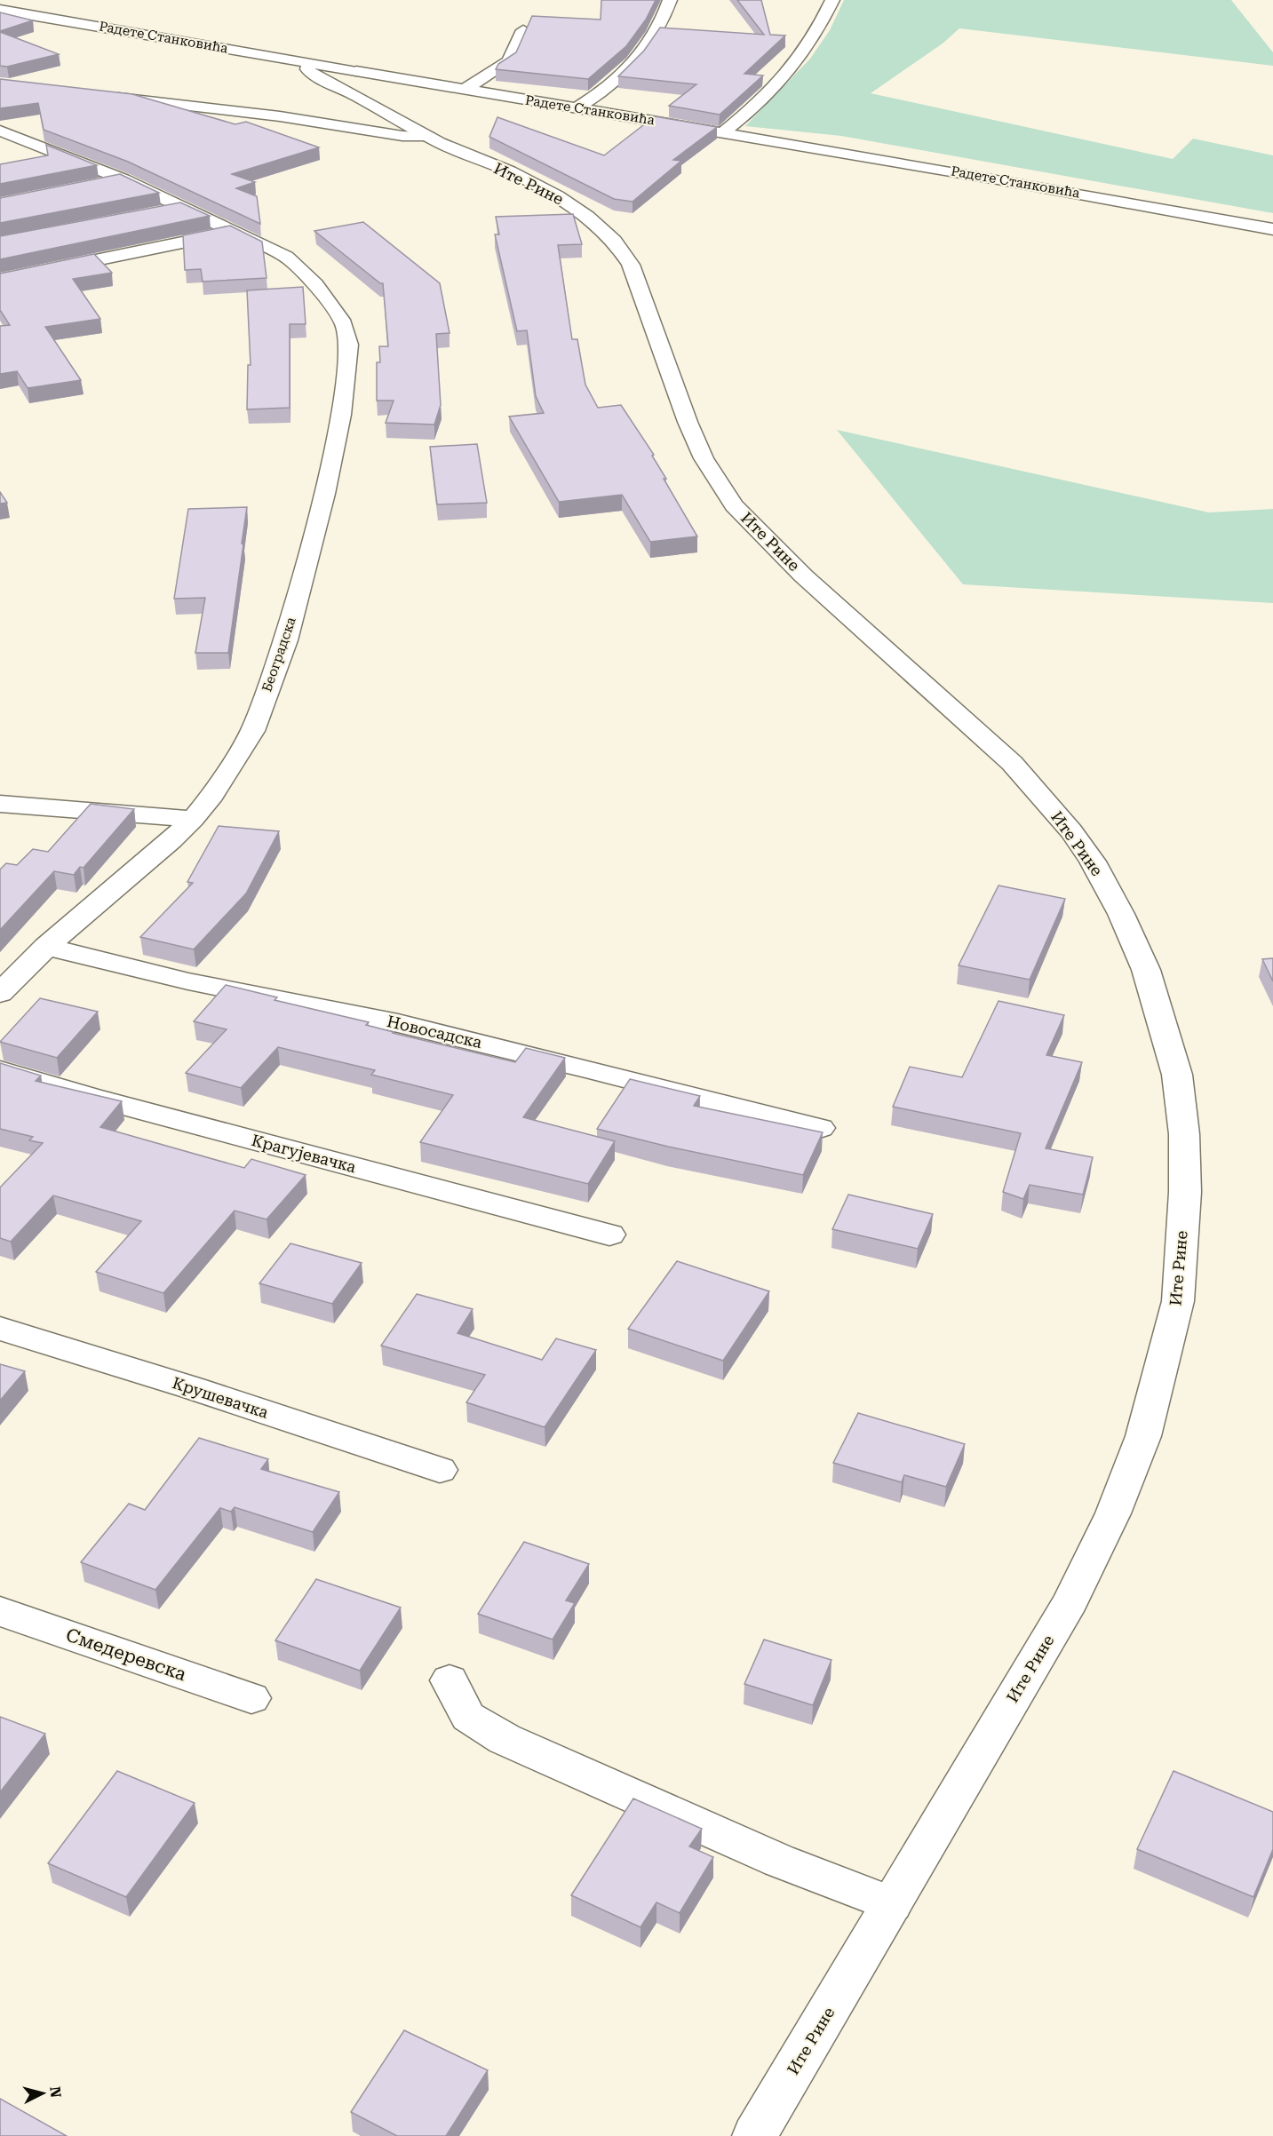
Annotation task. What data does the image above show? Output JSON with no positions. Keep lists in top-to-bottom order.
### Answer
{
  "streets": {
    "street": [
      "Радете Станковића",
      "Ите Рине",
      "Београдска",
      "Новосадска",
      "Крагујевачка",
      "Крушевачка",
      "Смедеревска"
    ]
  },
  "crossings": [
    ["Београдска", "Новосадска"]
  ],
  "north": "right"
}
